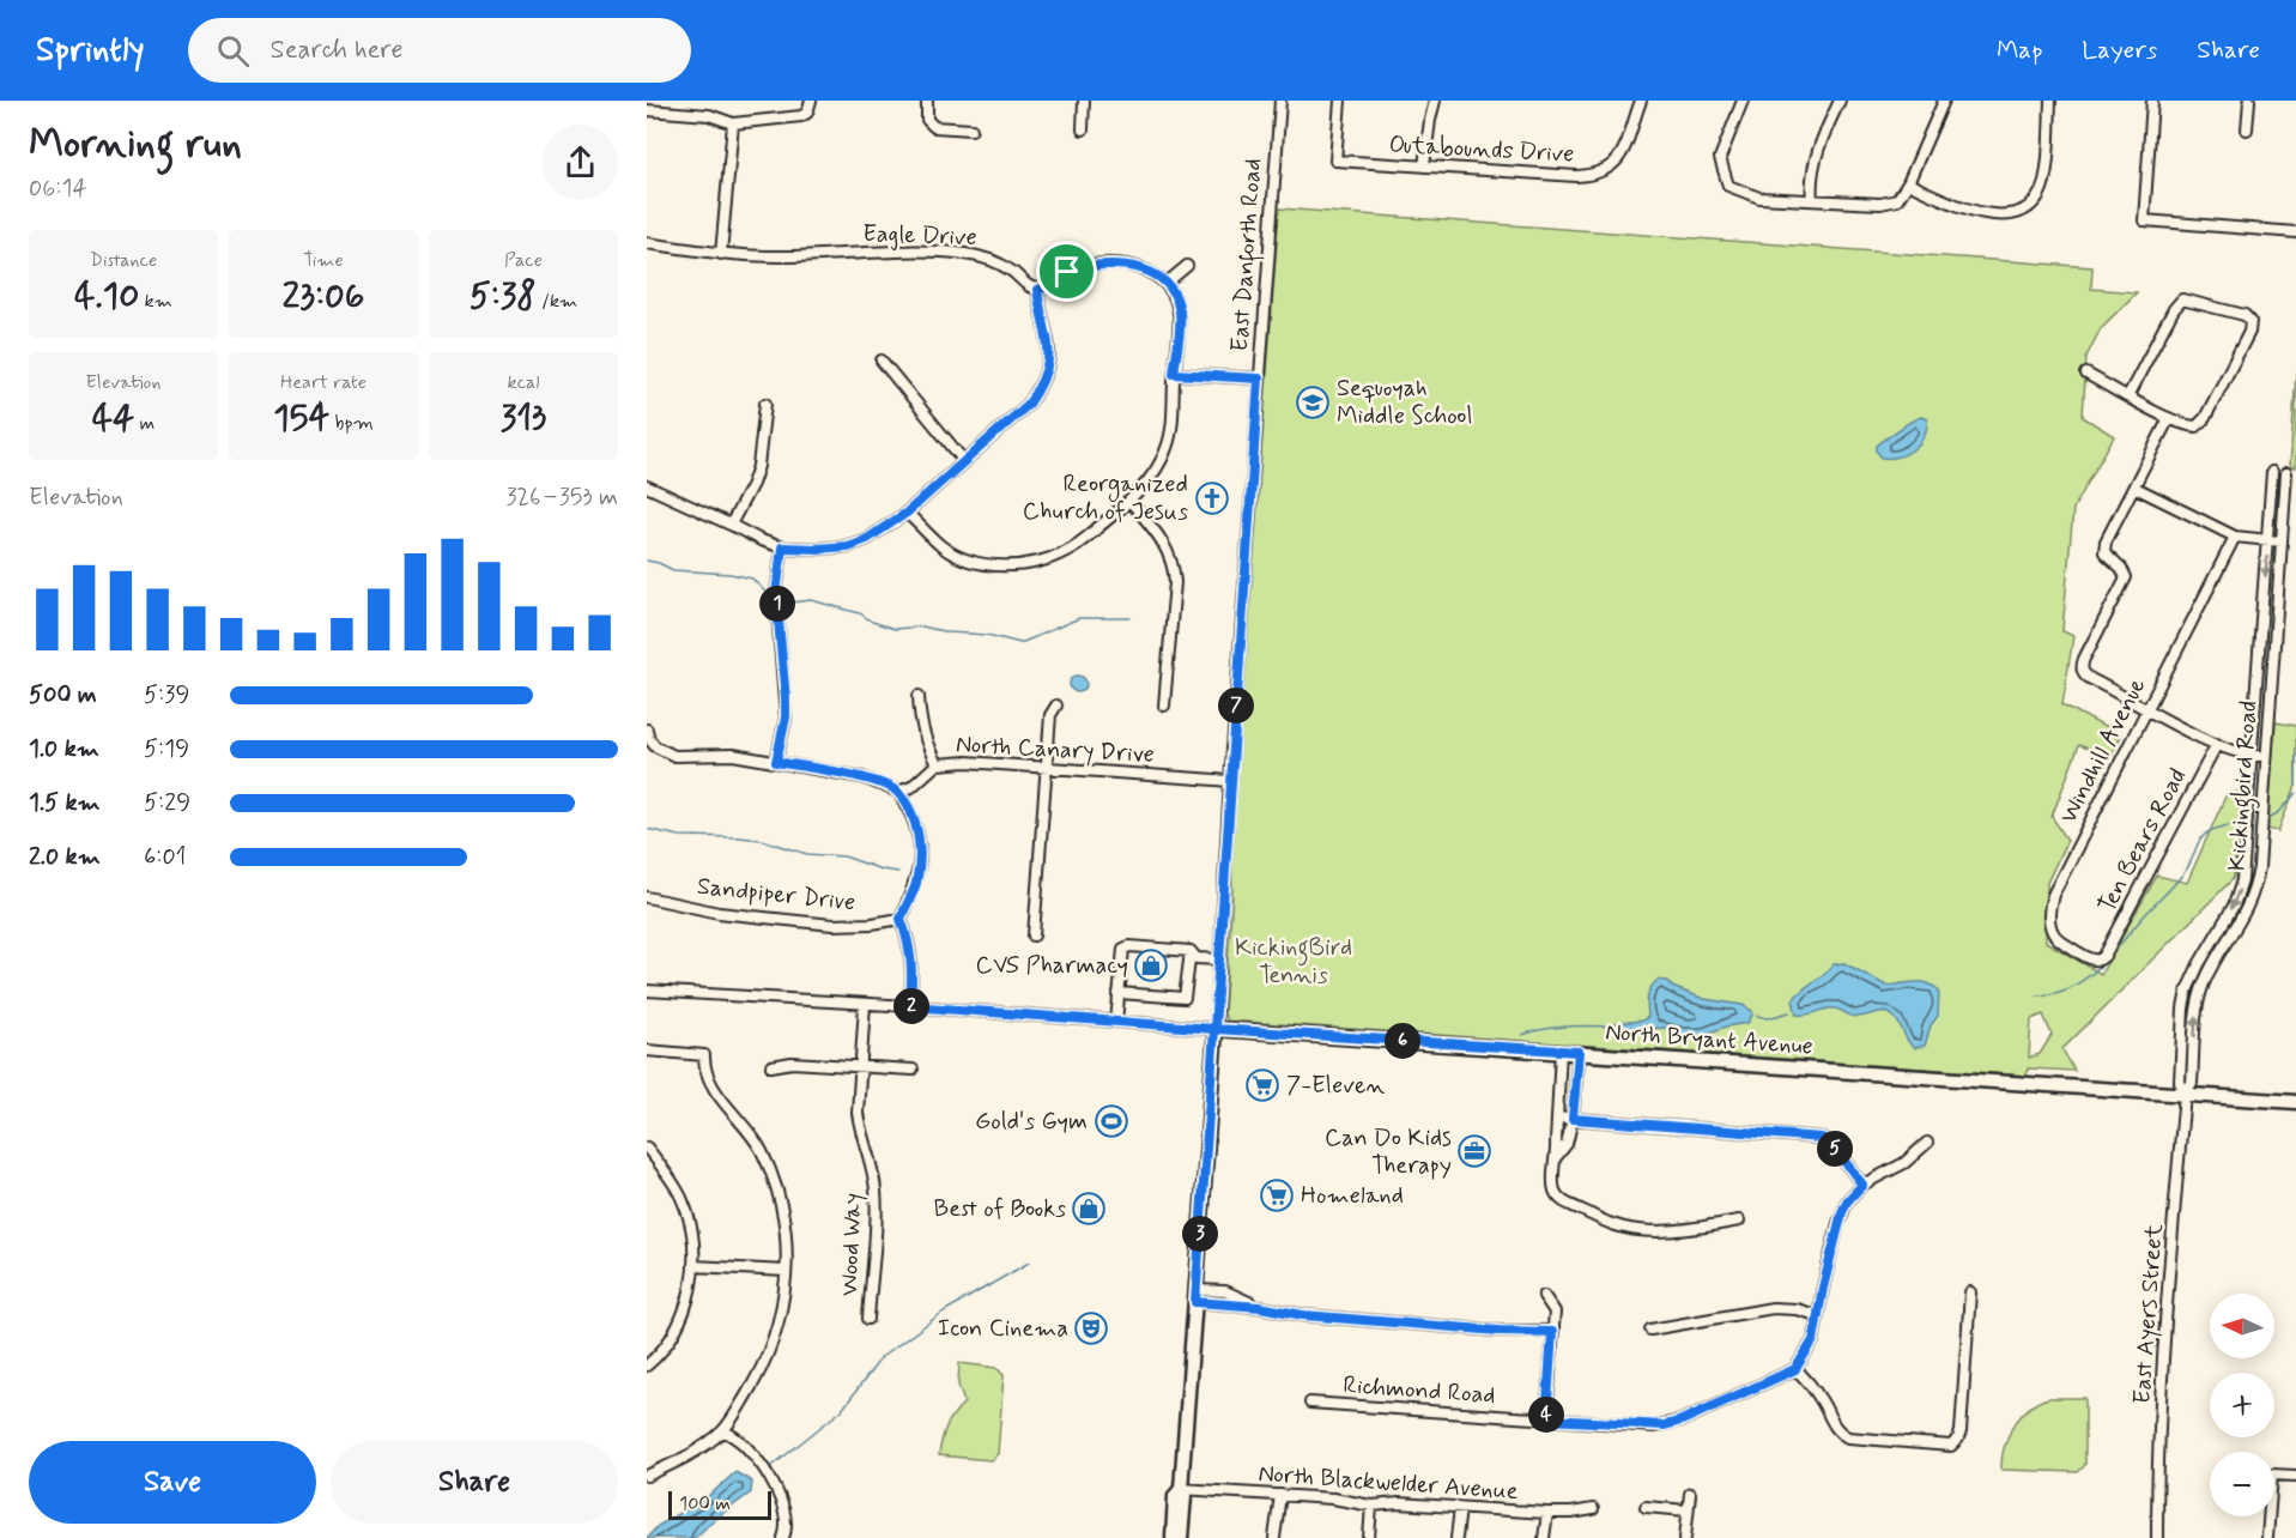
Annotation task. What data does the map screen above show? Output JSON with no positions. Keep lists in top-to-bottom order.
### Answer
{
  "streets": {
    "main road": ["East Danforth Road", "North Bryant Avenue"],
    "street": [
      "Outabounds Drive",
      "Eagle Drive",
      "North Canary Drive",
      "Windhill Avenue",
      "Kickingbird Road",
      "Ten Bears Road",
      "Sandpiper Drive",
      "Wood Way",
      "East Ayers Street",
      "Richmond Road",
      "North Blackwelder Avenue"
    ]
  },
  "crossings": [
    ["East Danforth Road", "North Canary Drive"],
    ["East Danforth Road", "North Bryant Avenue"],
    ["East Danforth Road", "North Blackwelder Avenue"],
    ["Windhill Avenue", "Ten Bears Road"],
    ["Kickingbird Road", "North Bryant Avenue"],
    ["Kickingbird Road", "East Ayers Street"],
    ["North Bryant Avenue", "Wood Way"],
    ["North Bryant Avenue", "East Ayers Street"]
  ],
  "parks": ["KickingBird Tennis"],
  "places": {
    "school or university": ["Sequoyah Middle School"],
    "church": ["Reorganized Church of Jesus"],
    "shop": ["CVS Pharmacy", "Best of Books"],
    "supermarket": ["7-Eleven", "Homeland"],
    "sports": ["Gold's Gym"],
    "office": ["Can Do Kids Therapy"],
    "theatre": ["Icon Cinema"]
  },
  "scale_bar": "100 m",
  "north": "left",
  "page": {
    "header": "Sprintly",
    "search": "Search here",
    "nav": ["Map", "Layers", "Share"],
    "heading": ["Morning run", "06:14"],
    "stats": [
      ["Distance", "4.10 km"],
      ["Time", "23:06"],
      ["Pace", "5:38 /km"],
      ["Elevation", "44 m"],
      ["Heart rate", "154 bpm"],
      ["kcal", "313"]
    ],
    "chart": ["Elevation", "326–353 m"],
    "pins": [
      "1",
      "7",
      "2",
      "6",
      "5",
      "3",
      "4"
    ],
    "list": [
      {
        "name": "500 m",
        "note": "5:39"
      },
      {
        "name": "1.0 km",
        "note": "5:19"
      },
      {
        "name": "1.5 km",
        "note": "5:29"
      },
      {
        "name": "2.0 km",
        "note": "6:01"
      }
    ],
    "map_buttons": ["+", "−"],
    "buttons": ["Save", "Share"],
    "scale": "100 m"
  }
}
